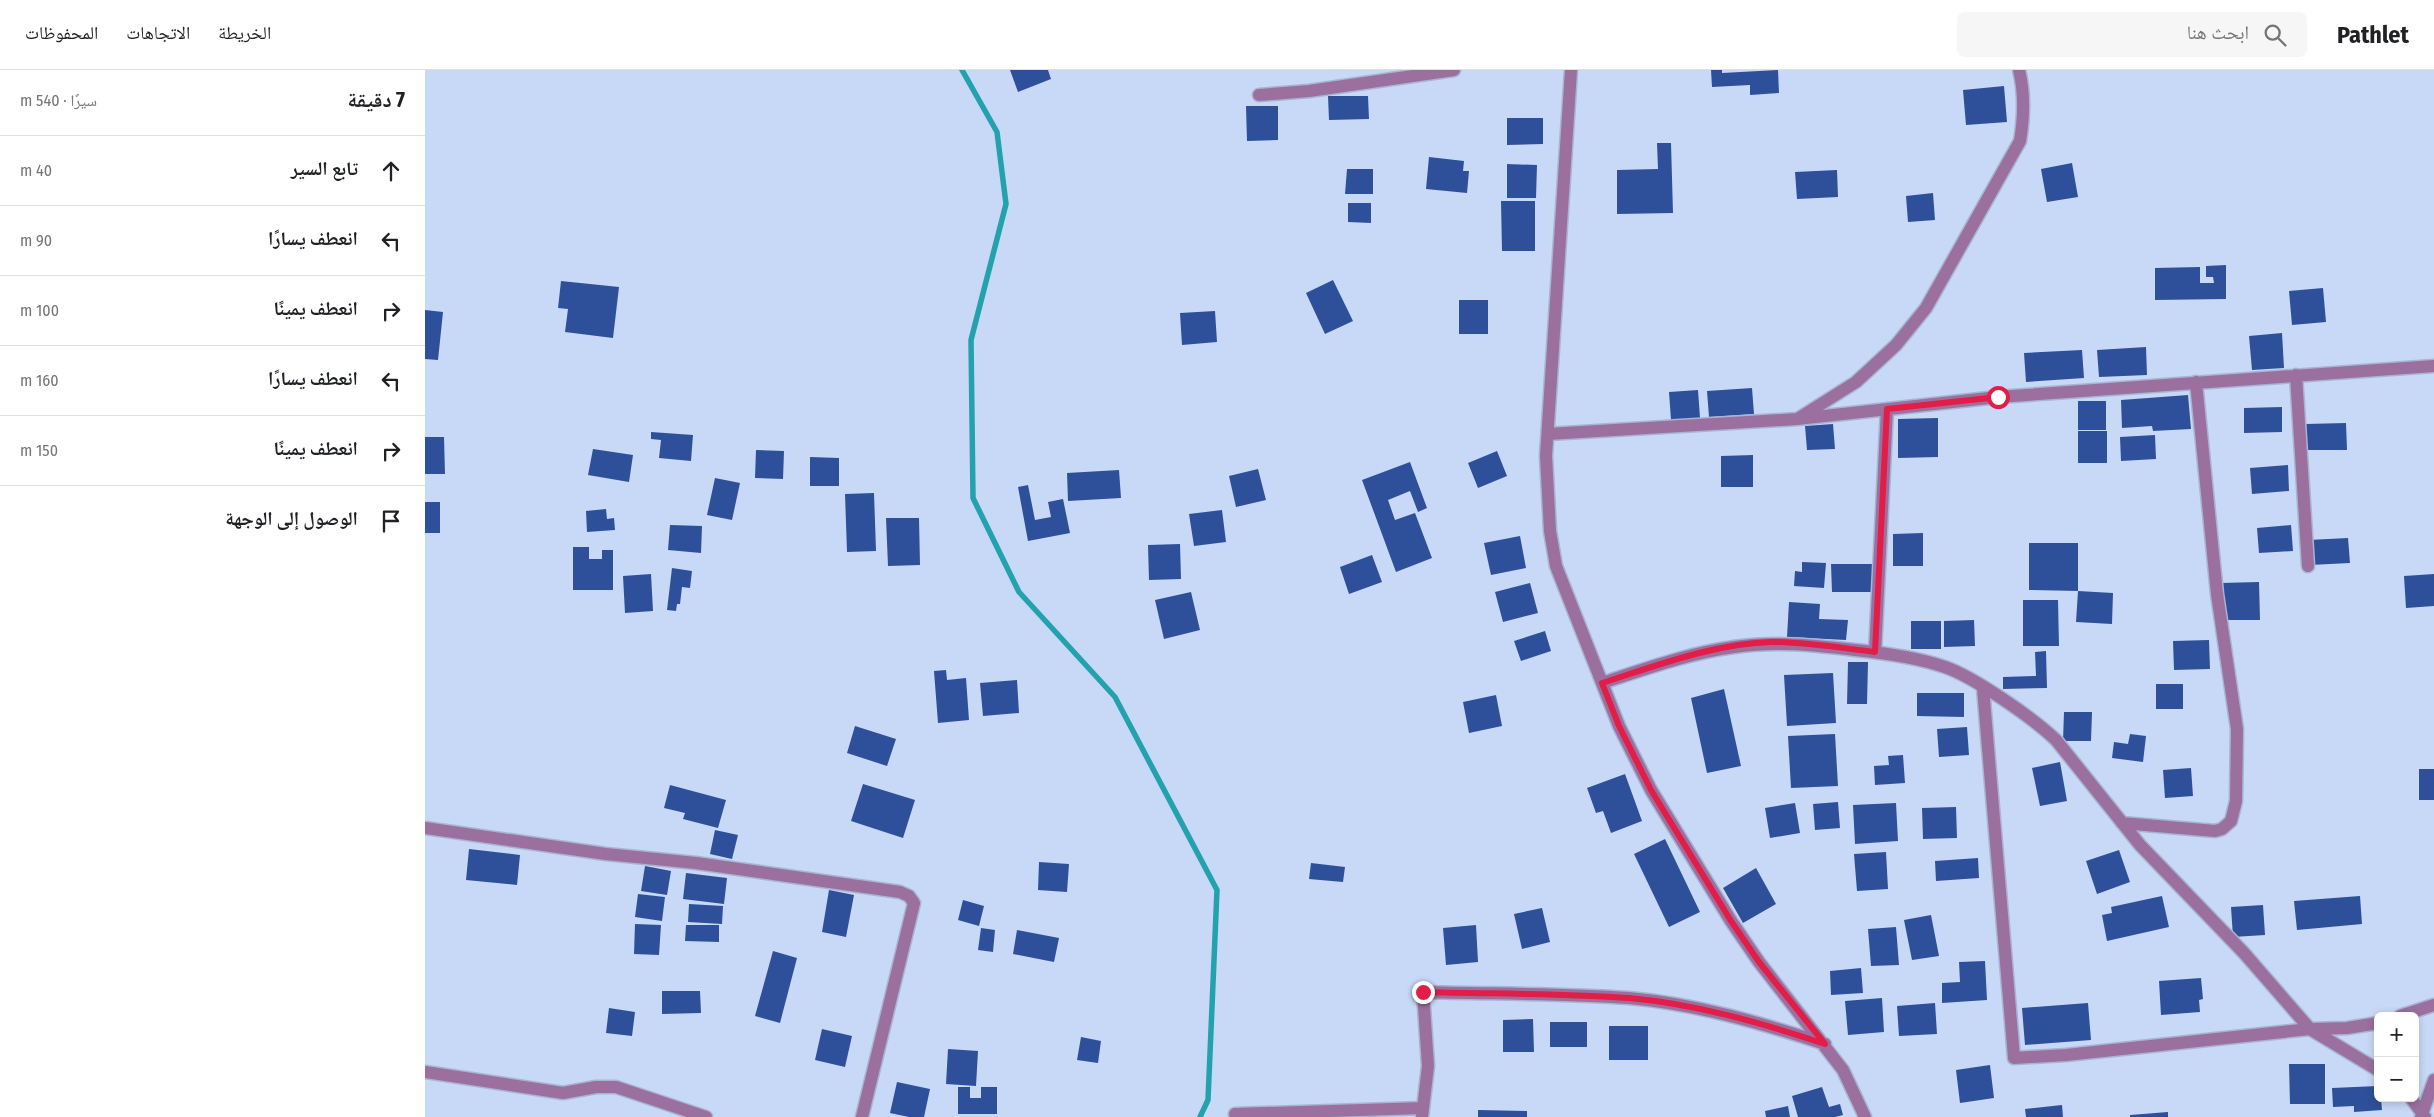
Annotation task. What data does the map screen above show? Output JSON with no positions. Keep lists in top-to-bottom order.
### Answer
{
  "page": {
    "header": "Pathlet",
    "search": "ابحث هنا",
    "nav": ["الخريطة", "الاتجاهات", "المحفوظات"],
    "heading": ["7 دقيقة", "سيرًا · 540 m"],
    "list": [
      ["تابع السير", "40 m"],
      ["انعطف يسارًا", "90 m"],
      ["انعطف يمينًا", "100 m"],
      ["انعطف يسارًا", "160 m"],
      ["انعطف يمينًا", "150 m"],
      "الوصول إلى الوجهة"
    ],
    "map_buttons": ["+", "−"]
  }
}
